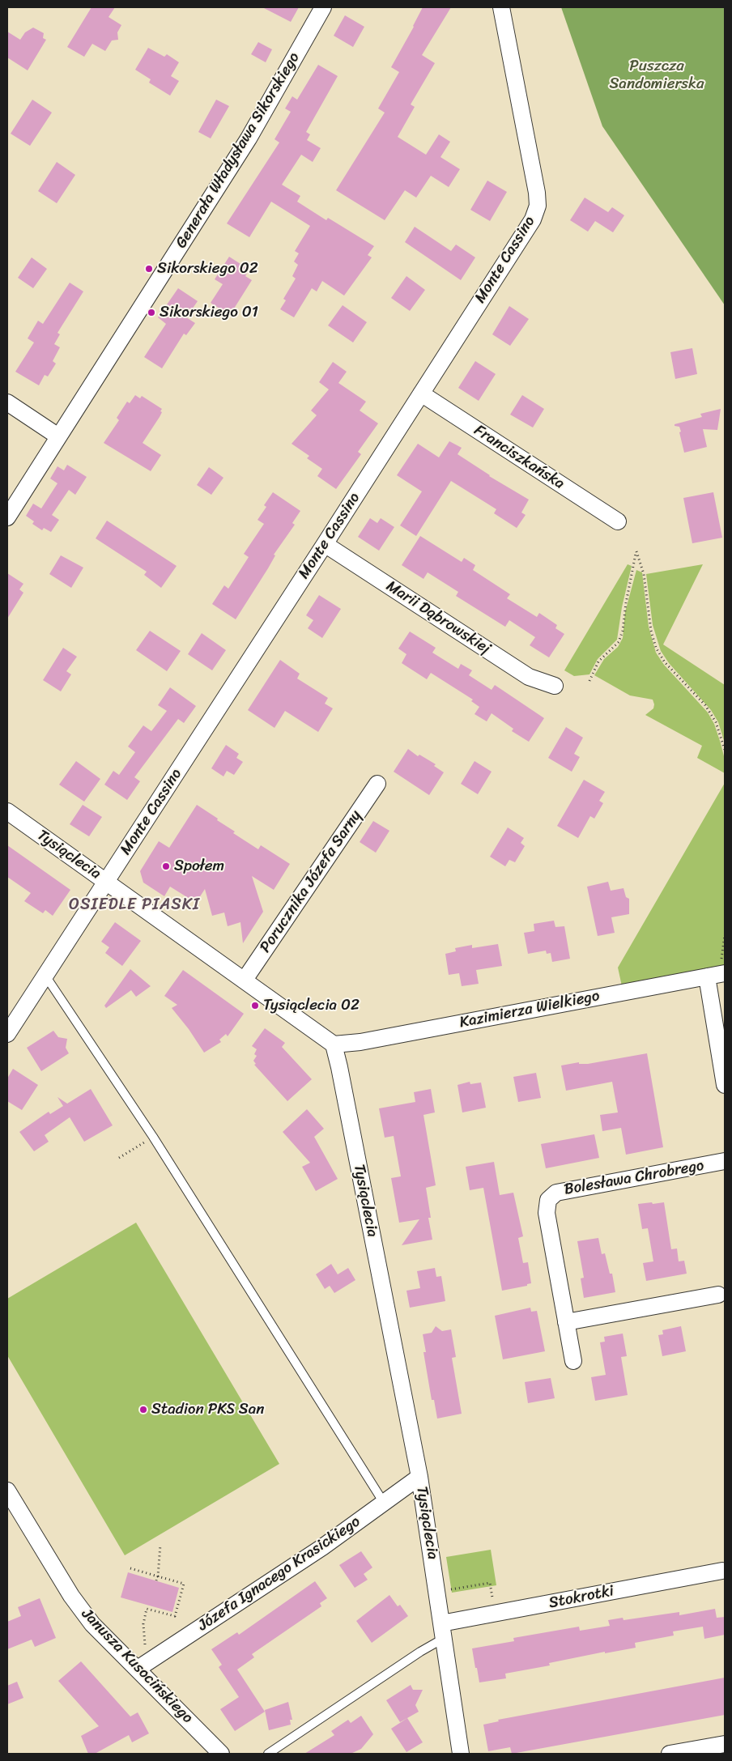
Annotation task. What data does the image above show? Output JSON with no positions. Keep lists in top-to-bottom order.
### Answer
{
  "streets": {
    "street": [
      "Generała Władysława Sikorskiego",
      "Monte Cassino",
      "Franciszkańska",
      "Marii Dąbrowskiej",
      "Tysiąclecia",
      "Porucznika Józefa Sarny",
      "Kazimierza Wielkiego",
      "Bolesława Chrobrego",
      "Józefa Ignacego Krasickiego",
      "Stokrotki",
      "Janusza Kusocińskiego"
    ]
  },
  "crossings": [
    ["Monte Cassino", "Franciszkańska"],
    ["Monte Cassino", "Marii Dąbrowskiej"],
    ["Monte Cassino", "Tysiąclecia"],
    ["Tysiąclecia", "Porucznika Józefa Sarny"],
    ["Tysiąclecia", "Kazimierza Wielkiego"],
    ["Tysiąclecia", "Józefa Ignacego Krasickiego"],
    ["Tysiąclecia", "Stokrotki"],
    ["Józefa Ignacego Krasickiego", "Janusza Kusocińskiego"]
  ],
  "districts": ["OSIEDLE PIASKI"],
  "parks": ["Puszcza Sandomierska"],
  "places": [
    "Sikorskiego 02",
    "Sikorskiego 01",
    "Społem",
    "Tysiąclecia 02",
    "Stadion PKS San"
  ]
}
